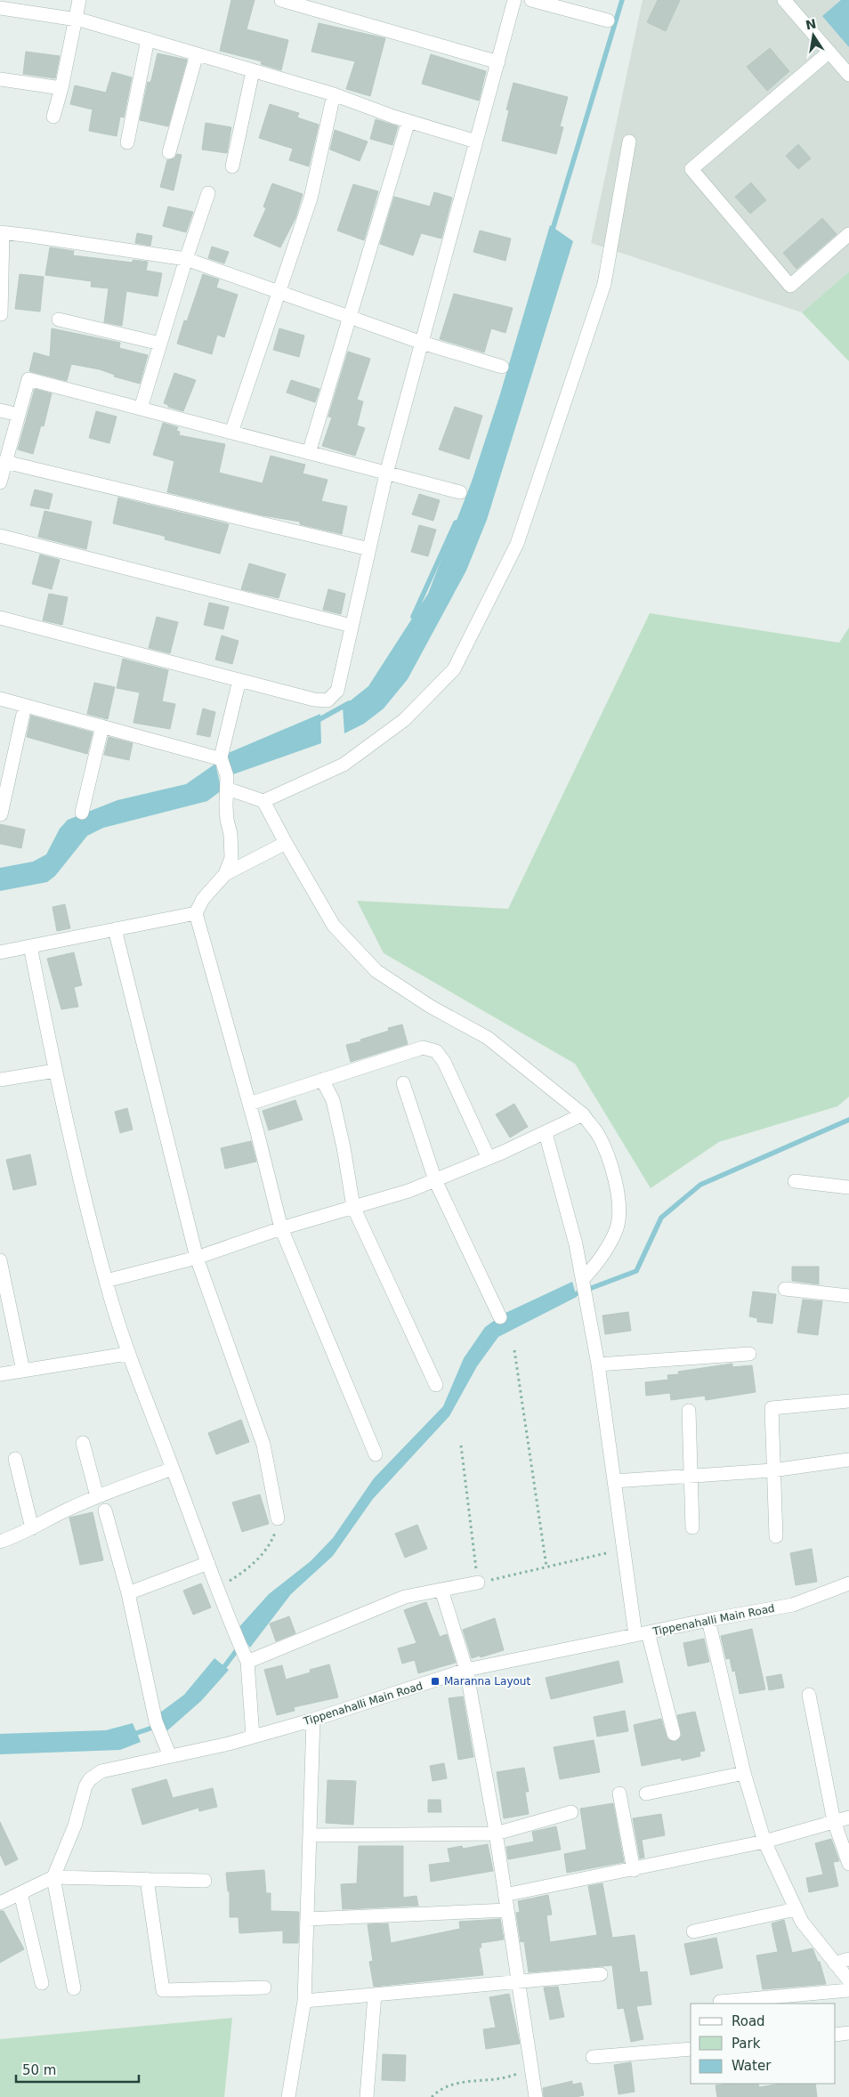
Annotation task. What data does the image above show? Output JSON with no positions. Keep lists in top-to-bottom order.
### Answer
{
  "streets": {
    "street": ["Tippenahalli Main Road"]
  },
  "places": {
    "transit": ["Maranna Layout"]
  },
  "legend": ["Road", "Park", "Water"],
  "scale_bar": "50 m",
  "north": "top"
}
